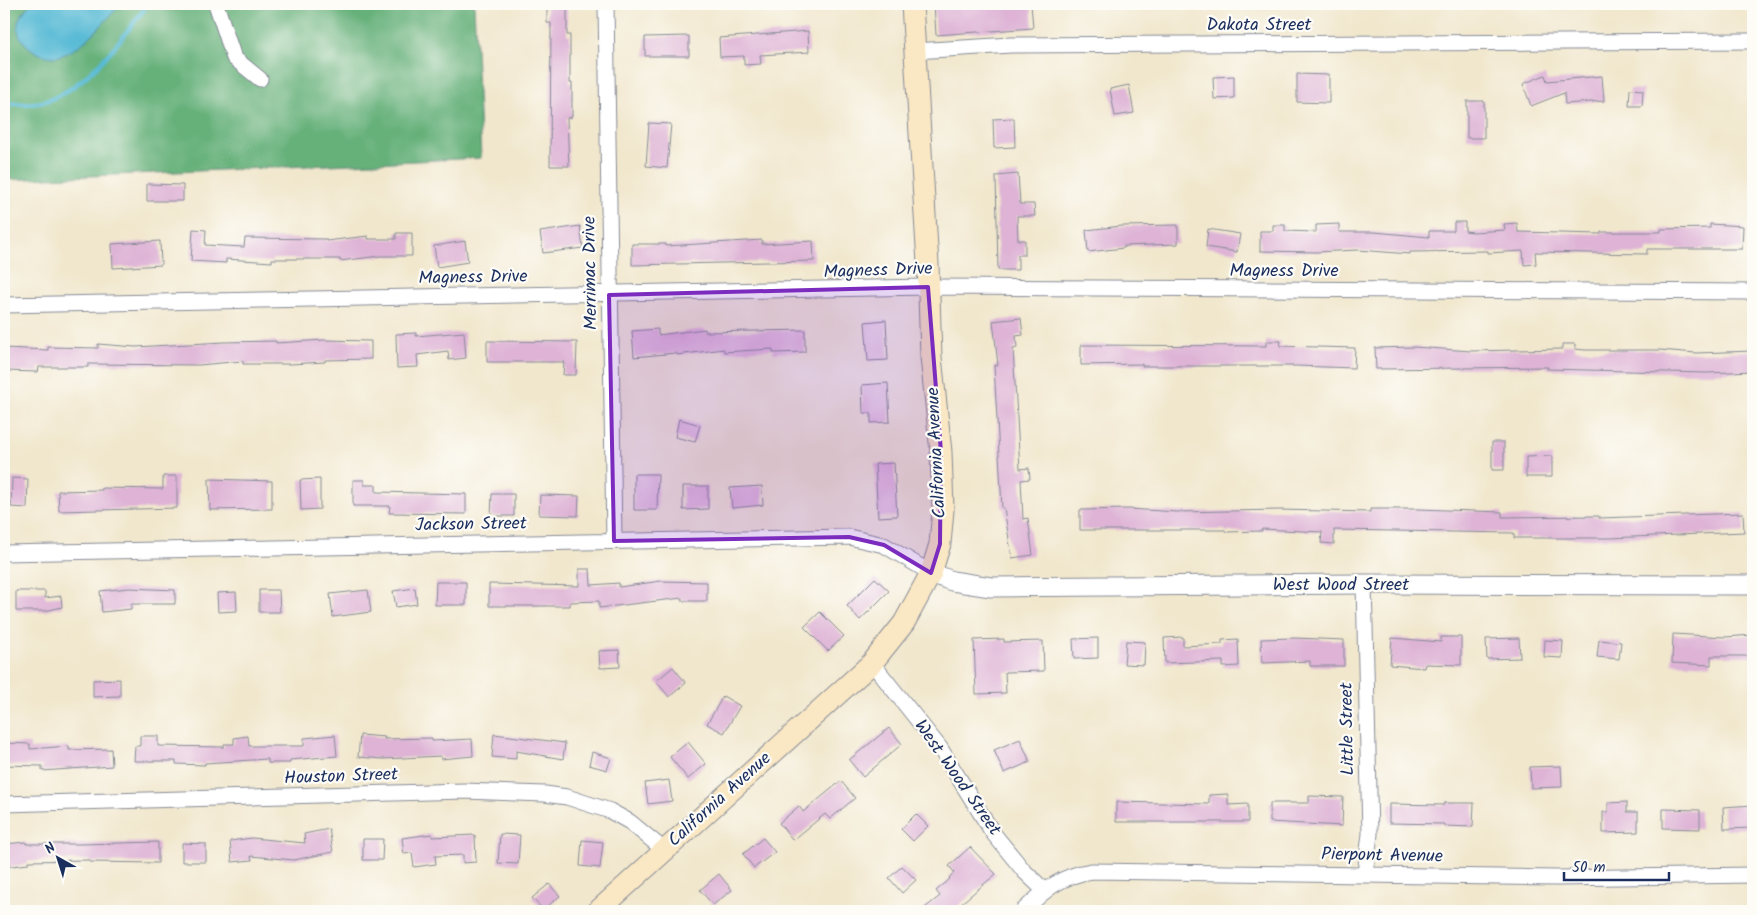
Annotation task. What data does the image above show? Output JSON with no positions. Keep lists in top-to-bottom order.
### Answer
{
  "streets": {
    "main road": ["California Avenue"],
    "street": [
      "Dakota Street",
      "Magness Drive",
      "Merrimac Drive",
      "Jackson Street",
      "West Wood Street",
      "Little Street",
      "Houston Street",
      "Pierpont Avenue"
    ]
  },
  "crossings": [
    ["Dakota Street", "California Avenue"],
    ["Magness Drive", "Merrimac Drive"],
    ["Magness Drive", "California Avenue"],
    ["Merrimac Drive", "Jackson Street"],
    ["California Avenue", "Jackson Street"],
    ["California Avenue", "West Wood Street"],
    ["California Avenue", "Houston Street"],
    ["Jackson Street", "West Wood Street"],
    ["West Wood Street", "Little Street"],
    ["West Wood Street", "Pierpont Avenue"],
    ["Little Street", "Pierpont Avenue"]
  ],
  "scale_bar": "50 m",
  "north": "top left"
}
